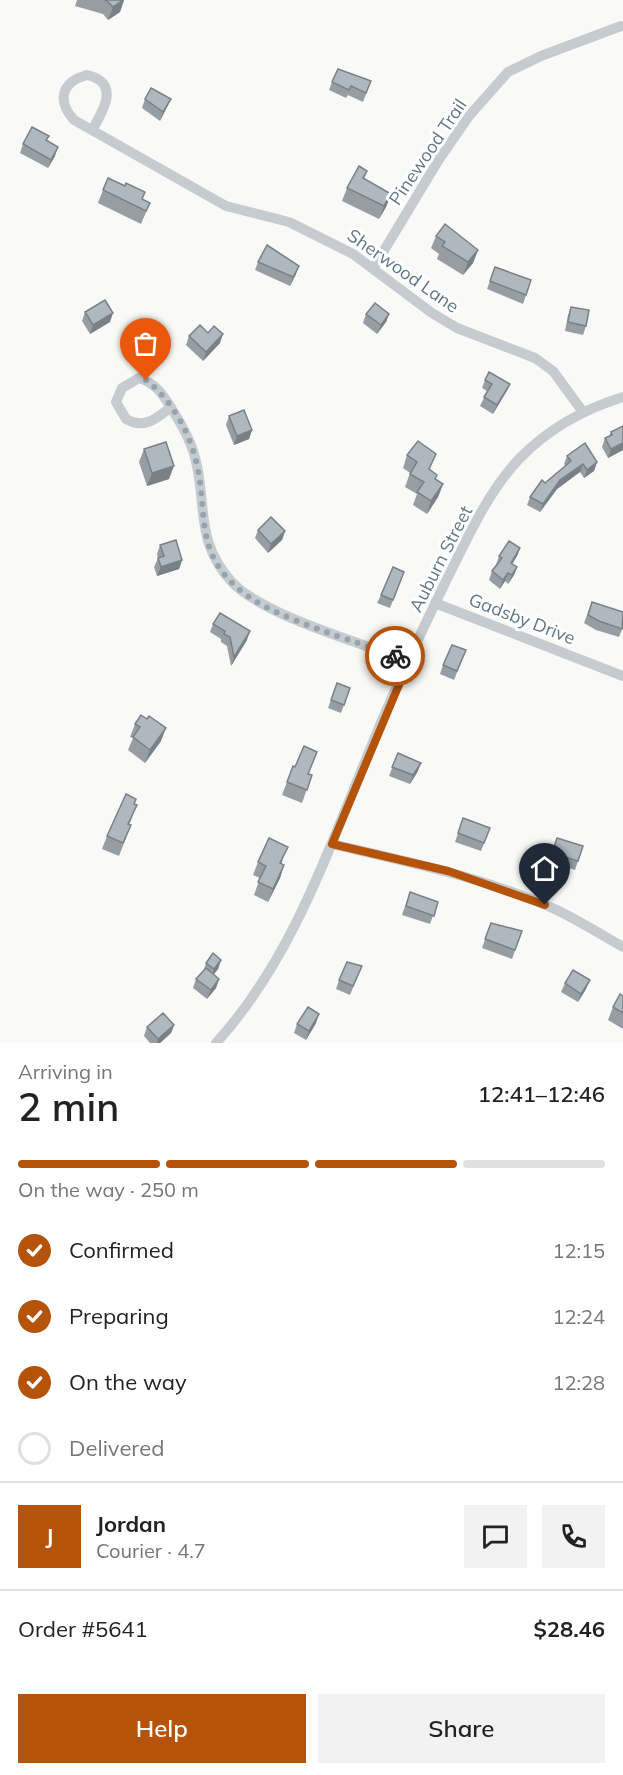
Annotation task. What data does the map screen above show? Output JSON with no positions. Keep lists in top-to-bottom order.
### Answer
{
  "streets": {
    "street": [
      "Pinewood Trail",
      "Sherwood Lane",
      "Auburn Street",
      "Gadsby Drive"
    ]
  },
  "crossings": [
    ["Pinewood Trail", "Sherwood Lane"],
    ["Sherwood Lane", "Auburn Street"],
    ["Auburn Street", "Gadsby Drive"]
  ],
  "page": {
    "heading": ["2 min", "Arriving in", "12:41–12:46"],
    "panel": [
      "Jordan",
      "Courier · 4.7",
      "Order #5641",
      "$28.46"
    ],
    "bar": "On the way · 250 m",
    "list": [
      ["Confirmed", "12:15"],
      ["Preparing", "12:24"],
      ["On the way", "12:28"],
      "Delivered"
    ],
    "round": "J",
    "buttons": ["Help", "Share"]
  }
}
